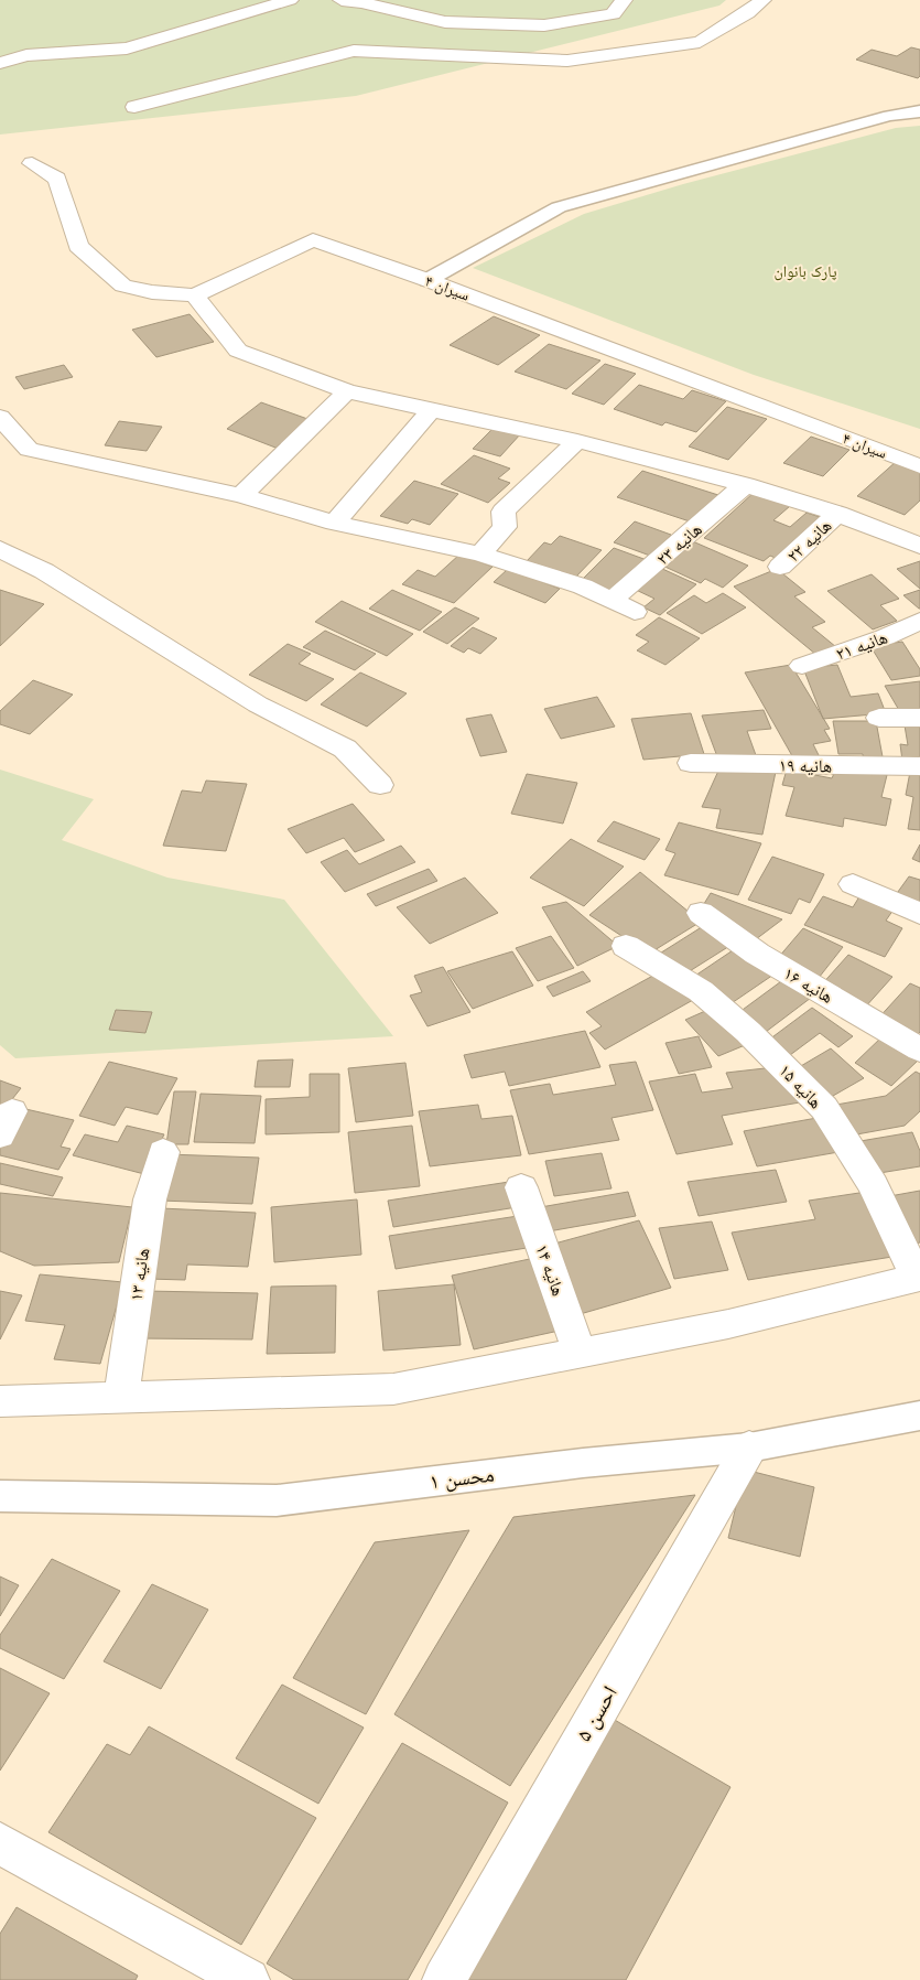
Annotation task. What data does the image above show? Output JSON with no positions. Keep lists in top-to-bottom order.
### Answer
{
  "streets": {
    "street": [
      "سیران ۴",
      "هانیه ۲۲",
      "هانیه ۲۳",
      "هانیه ۲۱",
      "هانیه ۱۹",
      "هانیه ۱۶",
      "هانیه ۱۵",
      "هانیه ۱۴",
      "هانیه ۱۳",
      "احسن ۵"
    ],
    "lane": ["محسن ۱"]
  },
  "crossings": [
    ["محسن ۱", "احسن ۵"]
  ],
  "parks": ["پارک بانوان"]
}
